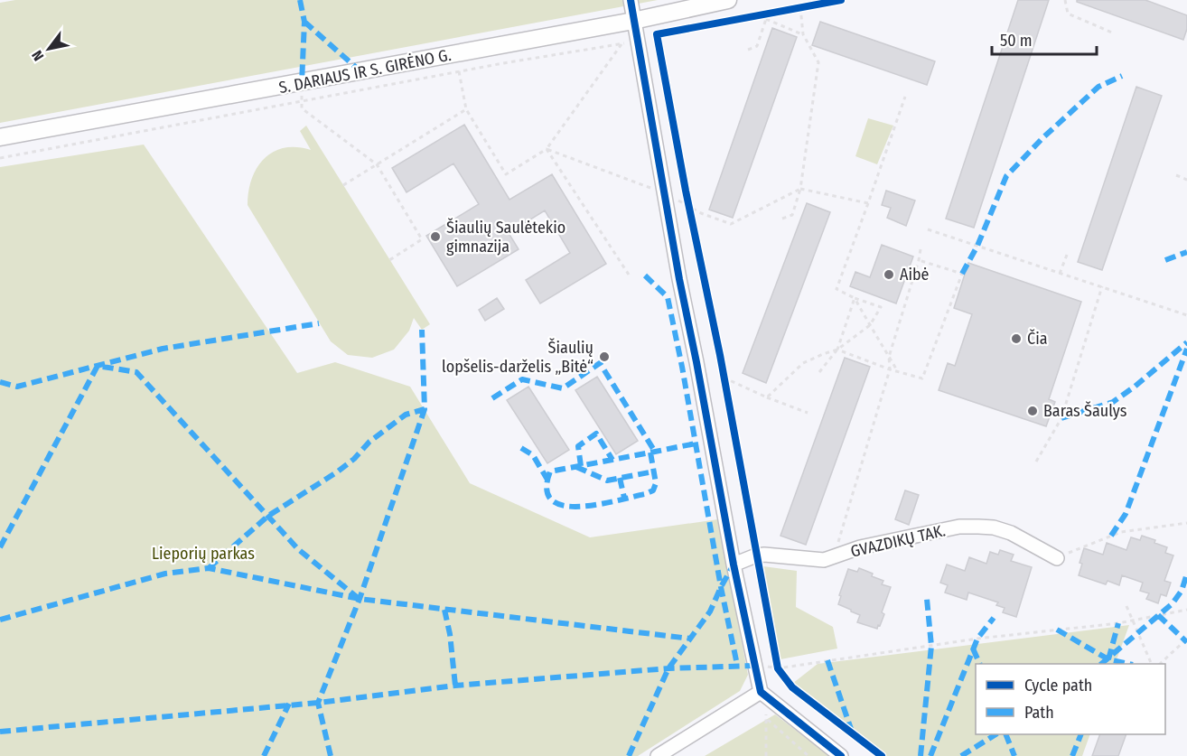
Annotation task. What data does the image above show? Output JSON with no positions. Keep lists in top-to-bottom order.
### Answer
{
  "streets": {
    "street": ["S. DARIAUS IR S. GIRĖNO G.", "GVAZDIKŲ TAK."]
  },
  "parks": ["Lieporių parkas"],
  "places": [
    "Šiaulių Saulėtekio gimnazija",
    "Aibė",
    "Čia",
    "Šiaulių lopšelis-darželis „Bitė“",
    "Baras Šaulys"
  ],
  "legend": ["Cycle path", "Path"],
  "scale_bar": "50 m",
  "north": "bottom left"
}
